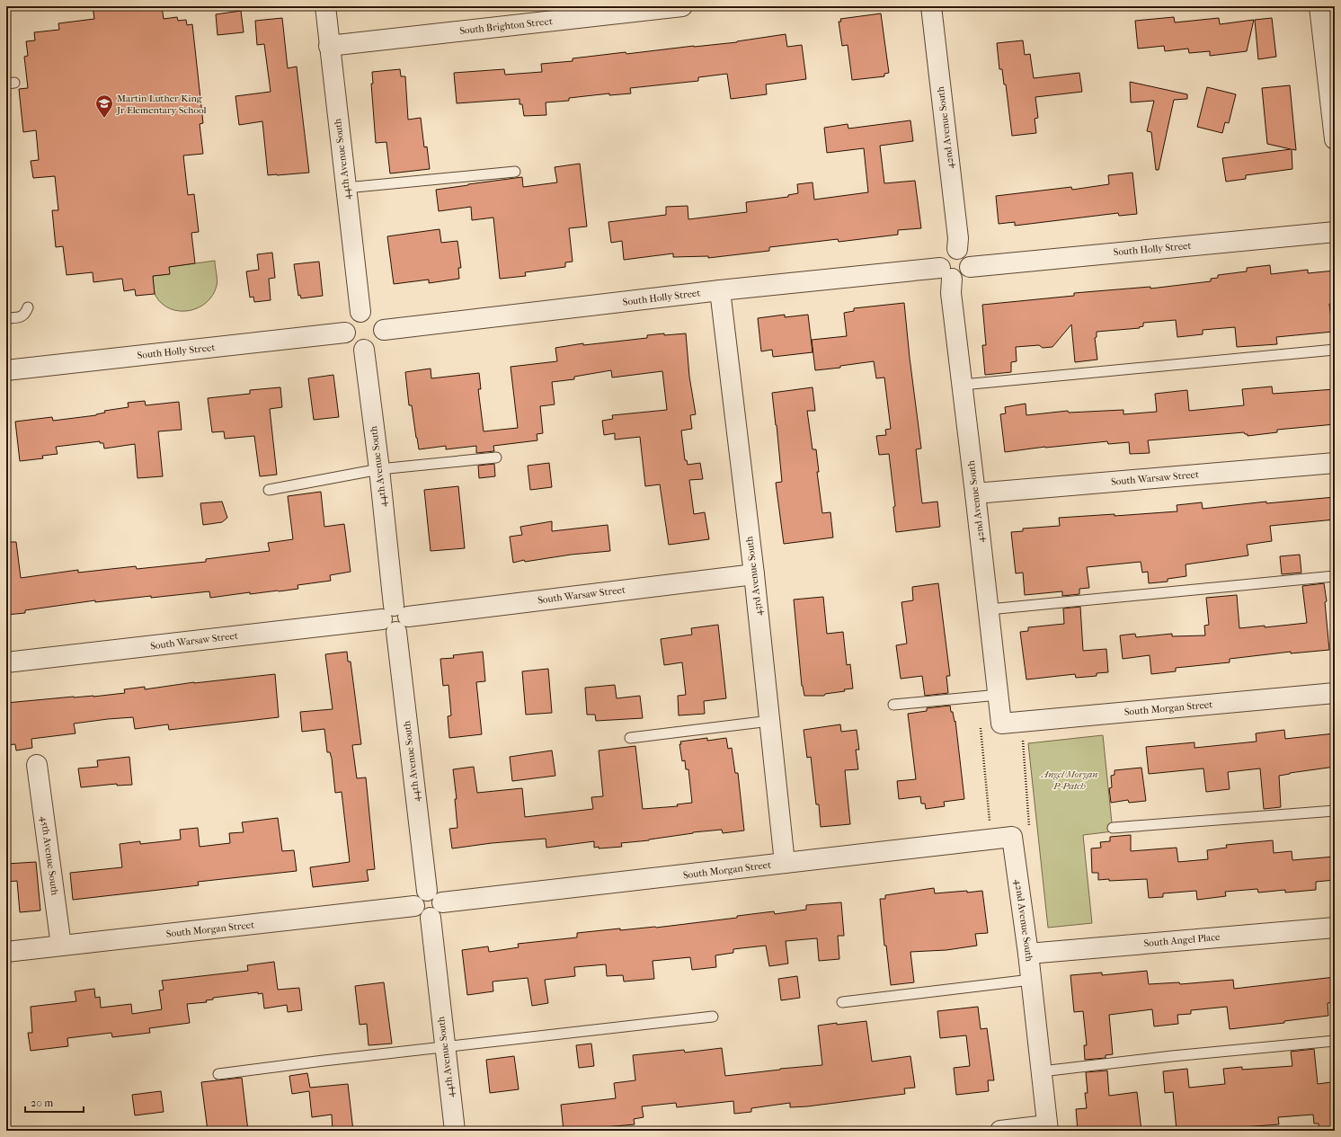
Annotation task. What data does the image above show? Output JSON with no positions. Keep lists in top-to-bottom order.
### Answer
{
  "streets": {
    "street": [
      "South Brighton Street",
      "42nd Avenue South",
      "44th Avenue South",
      "South Holly Street",
      "South Warsaw Street",
      "43rd Avenue South",
      "South Morgan Street",
      "45th Avenue South",
      "South Angel Place"
    ]
  },
  "crossings": [
    ["South Brighton Street", "44th Avenue South"],
    ["42nd Avenue South", "South Holly Street"],
    ["42nd Avenue South", "South Warsaw Street"],
    ["42nd Avenue South", "South Morgan Street"],
    ["42nd Avenue South", "South Angel Place"],
    ["44th Avenue South", "South Holly Street"],
    ["44th Avenue South", "South Warsaw Street"],
    ["44th Avenue South", "South Morgan Street"],
    ["South Holly Street", "43rd Avenue South"],
    ["South Warsaw Street", "43rd Avenue South"],
    ["43rd Avenue South", "South Morgan Street"],
    ["South Morgan Street", "45th Avenue South"]
  ],
  "parks": ["Angel Morgan P-Patch"],
  "places": {
    "school or university": ["Martin Luther King Jr Elementary School"]
  },
  "scale_bar": "20 m"
}
